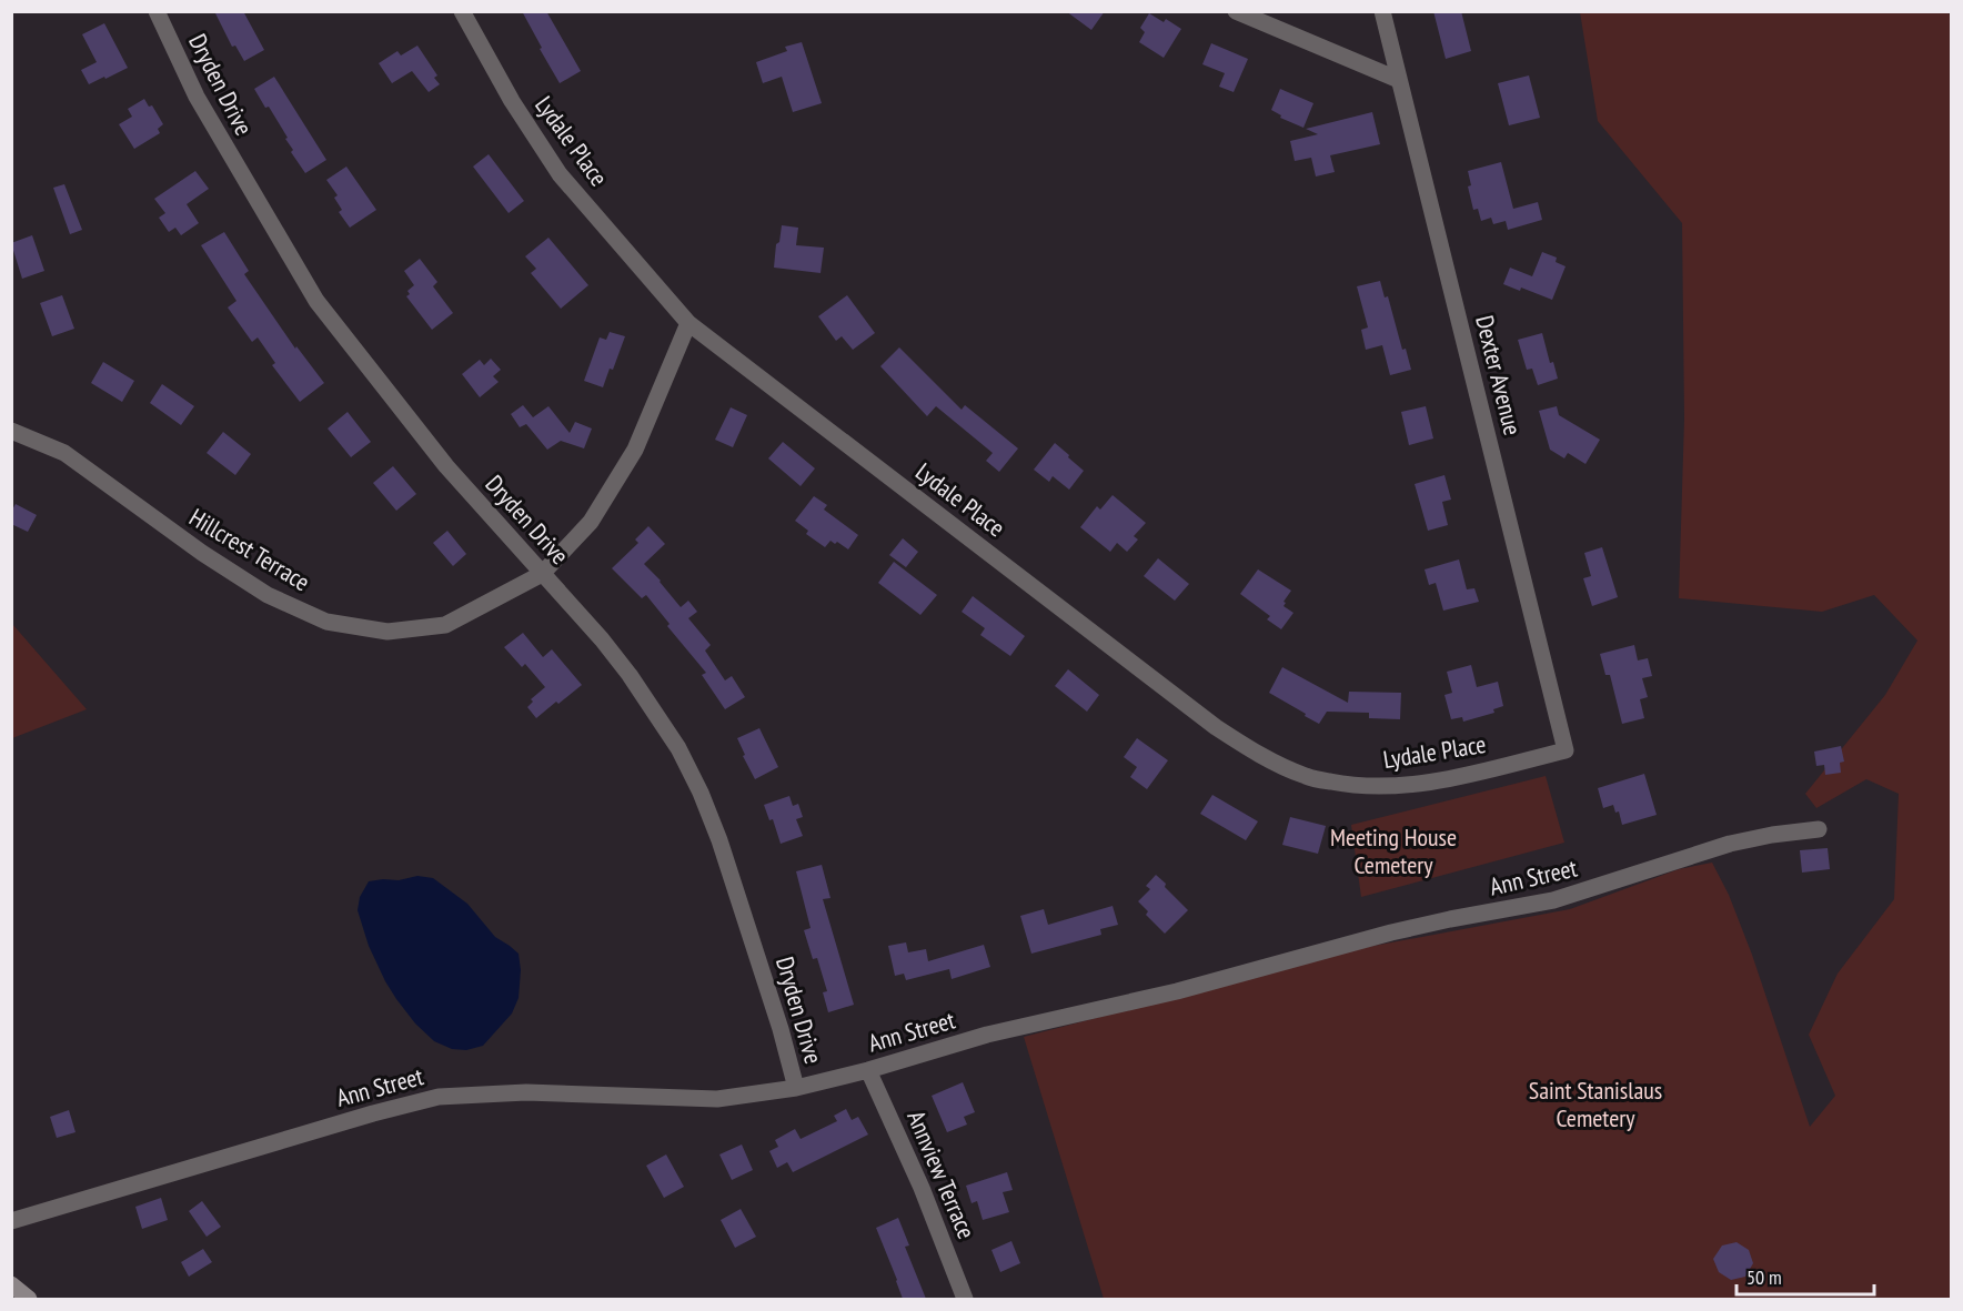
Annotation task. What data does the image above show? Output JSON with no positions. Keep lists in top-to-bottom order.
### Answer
{
  "streets": {
    "street": [
      "Dryden Drive",
      "Lydale Place",
      "Dexter Avenue",
      "Hillcrest Terrace",
      "Ann Street",
      "Annview Terrace"
    ]
  },
  "crossings": [
    ["Dryden Drive", "Hillcrest Terrace"],
    ["Dryden Drive", "Ann Street"],
    ["Lydale Place", "Dexter Avenue"],
    ["Lydale Place", "Hillcrest Terrace"],
    ["Ann Street", "Annview Terrace"]
  ],
  "parks": ["Meeting House Cemetery", "Saint Stanislaus Cemetery"],
  "scale_bar": "50 m"
}
